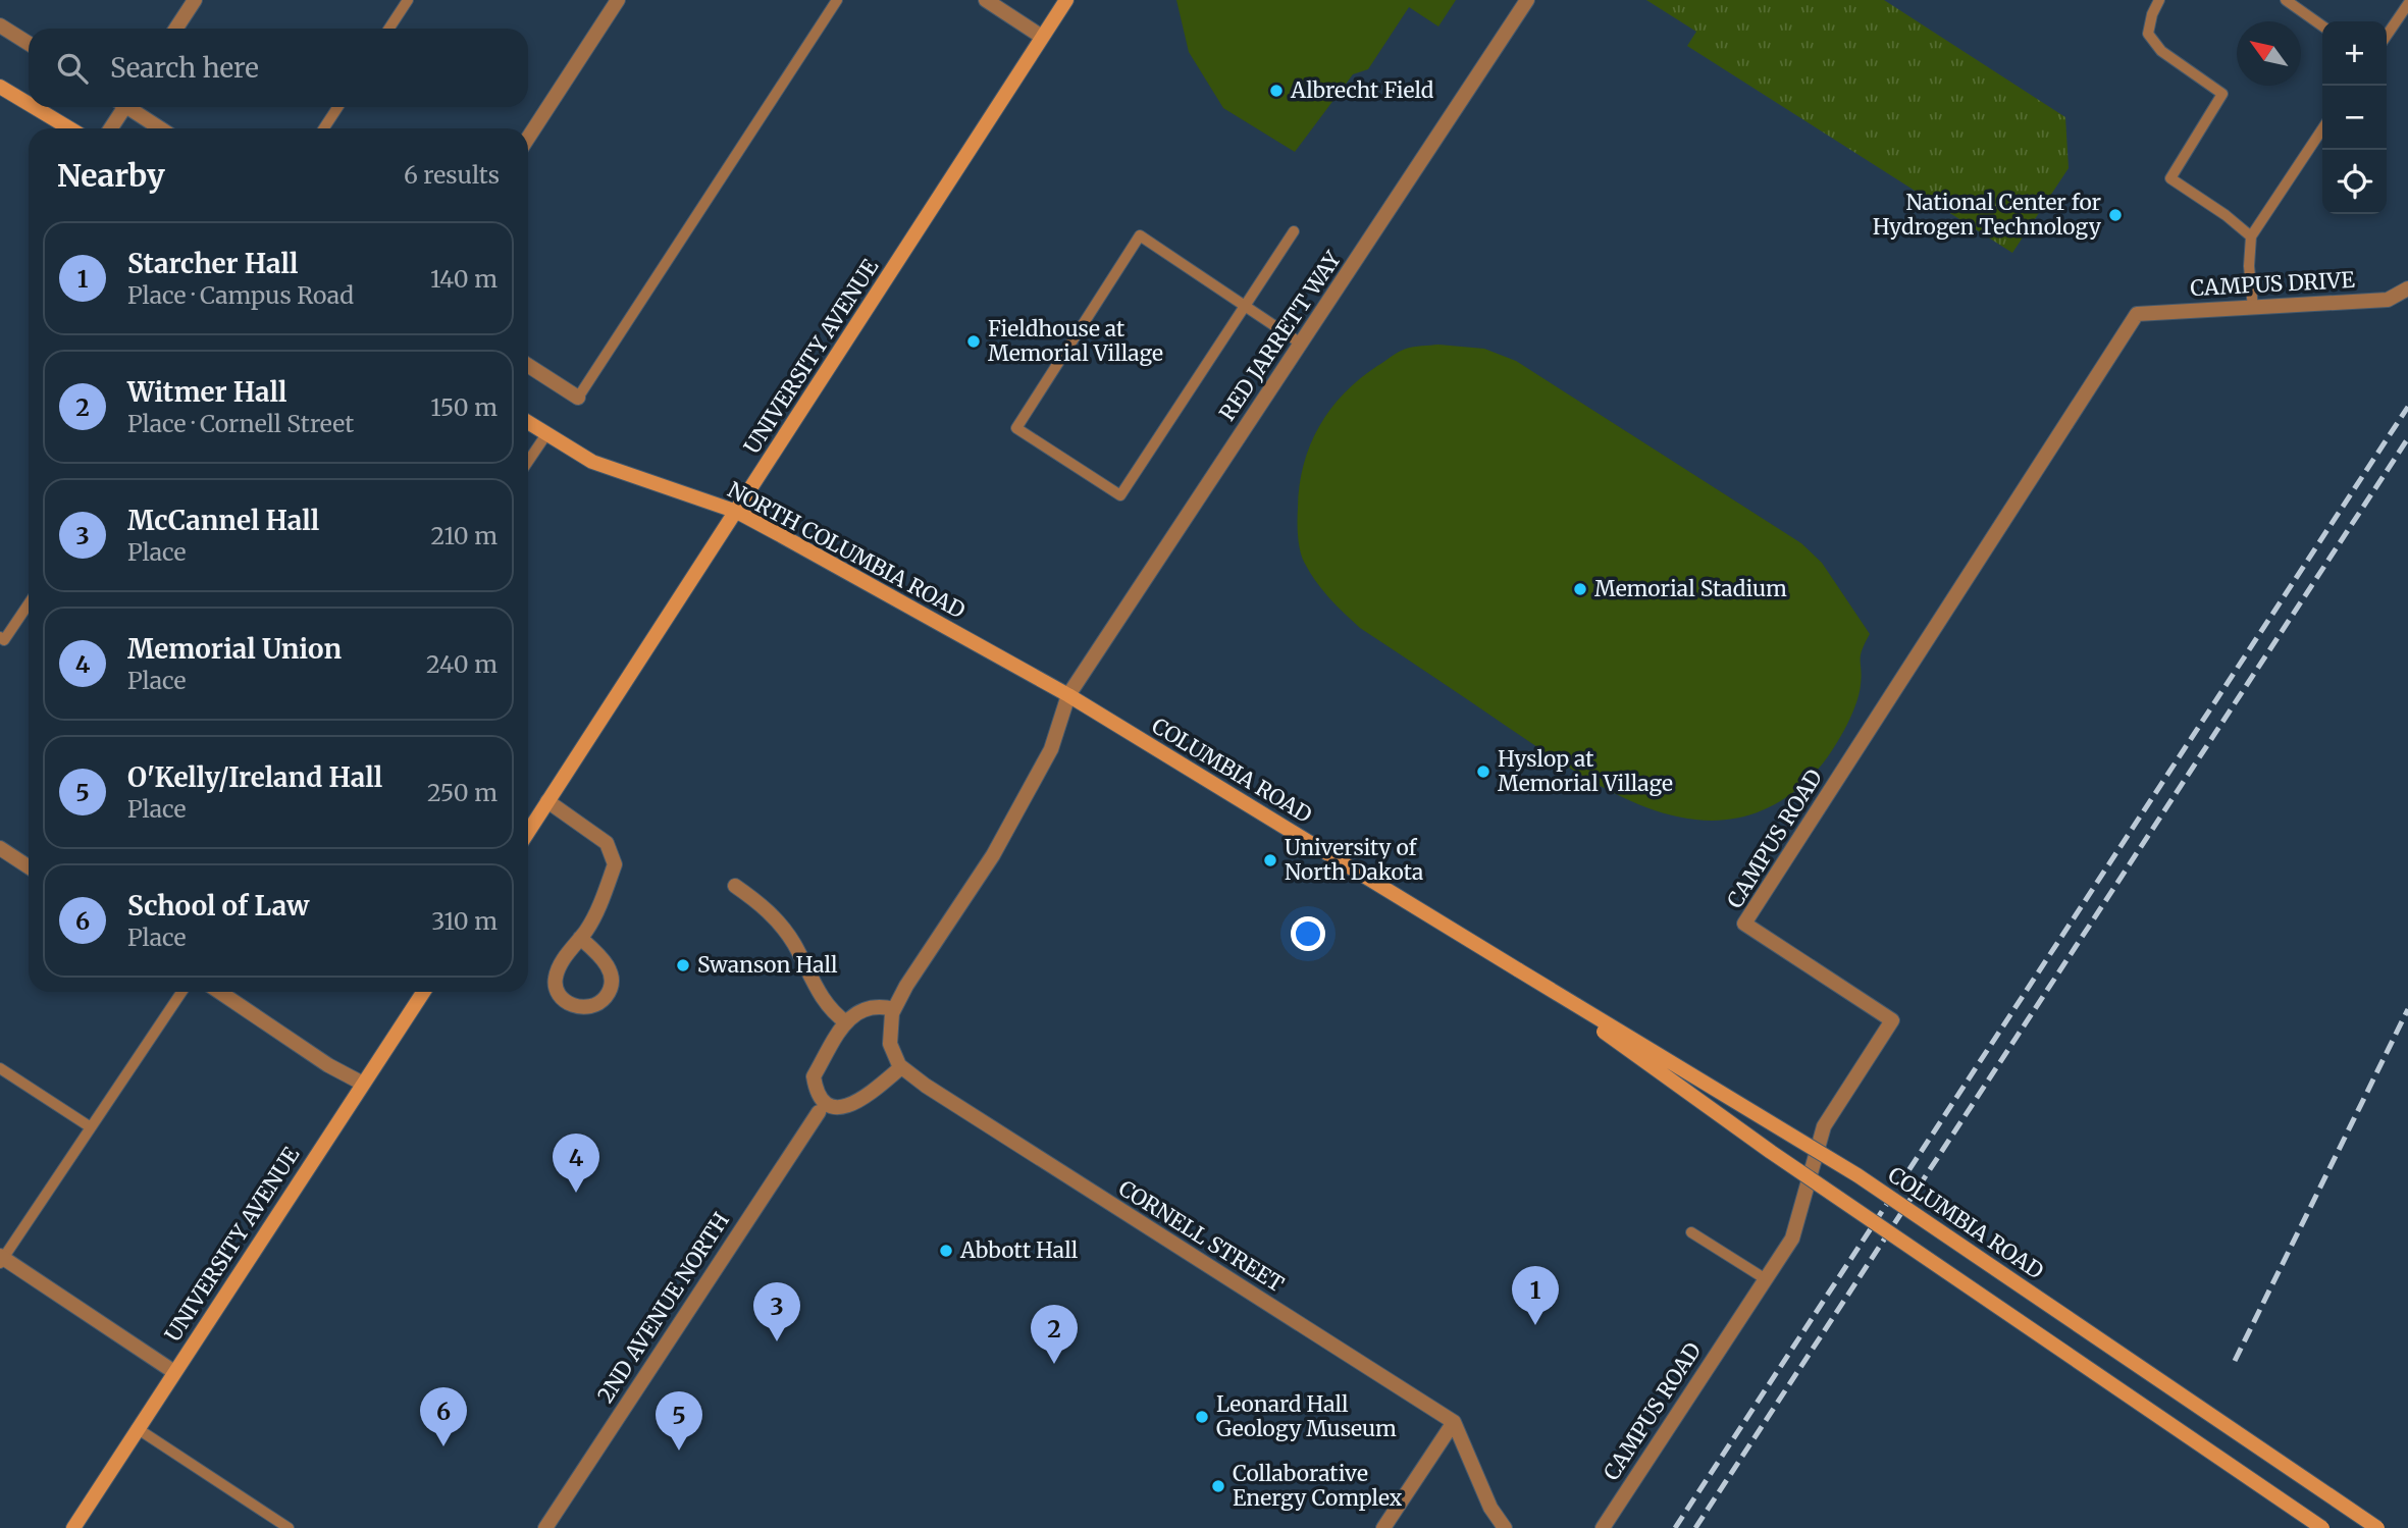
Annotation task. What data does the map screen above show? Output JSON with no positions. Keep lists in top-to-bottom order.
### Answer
{
  "streets": {
    "main road": ["UNIVERSITY AVENUE", "NORTH COLUMBIA ROAD", "COLUMBIA ROAD"],
    "street": [
      "CAMPUS DRIVE",
      "RED JARRETT WAY",
      "CAMPUS ROAD",
      "CORNELL STREET",
      "2ND AVENUE NORTH"
    ]
  },
  "crossings": [
    ["CAMPUS DRIVE", "CAMPUS ROAD"],
    ["RED JARRETT WAY", "NORTH COLUMBIA ROAD"],
    ["RED JARRETT WAY", "COLUMBIA ROAD"],
    ["UNIVERSITY AVENUE", "NORTH COLUMBIA ROAD"],
    ["NORTH COLUMBIA ROAD", "COLUMBIA ROAD"]
  ],
  "places": [
    "Albrecht Field",
    "National Center for Hydrogen Technology",
    "Fieldhouse at Memorial Village",
    "Memorial Stadium",
    "Hyslop at Memorial Village",
    "University of North Dakota",
    "Swanson Hall",
    "Abbott Hall",
    "Leonard Hall Geology Museum",
    "Collaborative Energy Complex"
  ],
  "north": "top left",
  "page": {
    "map_buttons": ["+", "−"],
    "search": "Search here",
    "heading": ["Nearby", "6 results"],
    "list": [
      {
        "mark": "1",
        "name": "Starcher Hall",
        "note": "Place · Campus Road",
        "value": "140 m"
      },
      {
        "mark": "2",
        "name": "Witmer Hall",
        "note": "Place · Cornell Street",
        "value": "150 m"
      },
      {
        "mark": "3",
        "name": "McCannel Hall",
        "note": "Place",
        "value": "210 m"
      },
      {
        "mark": "4",
        "name": "Memorial Union",
        "note": "Place",
        "value": "240 m"
      },
      {
        "mark": "5",
        "name": "O'Kelly/Ireland Hall",
        "note": "Place",
        "value": "250 m"
      },
      {
        "mark": "6",
        "name": "School of Law",
        "note": "Place",
        "value": "310 m"
      }
    ],
    "pins": [
      "4",
      "1",
      "3",
      "2",
      "6",
      "5"
    ]
  }
}
